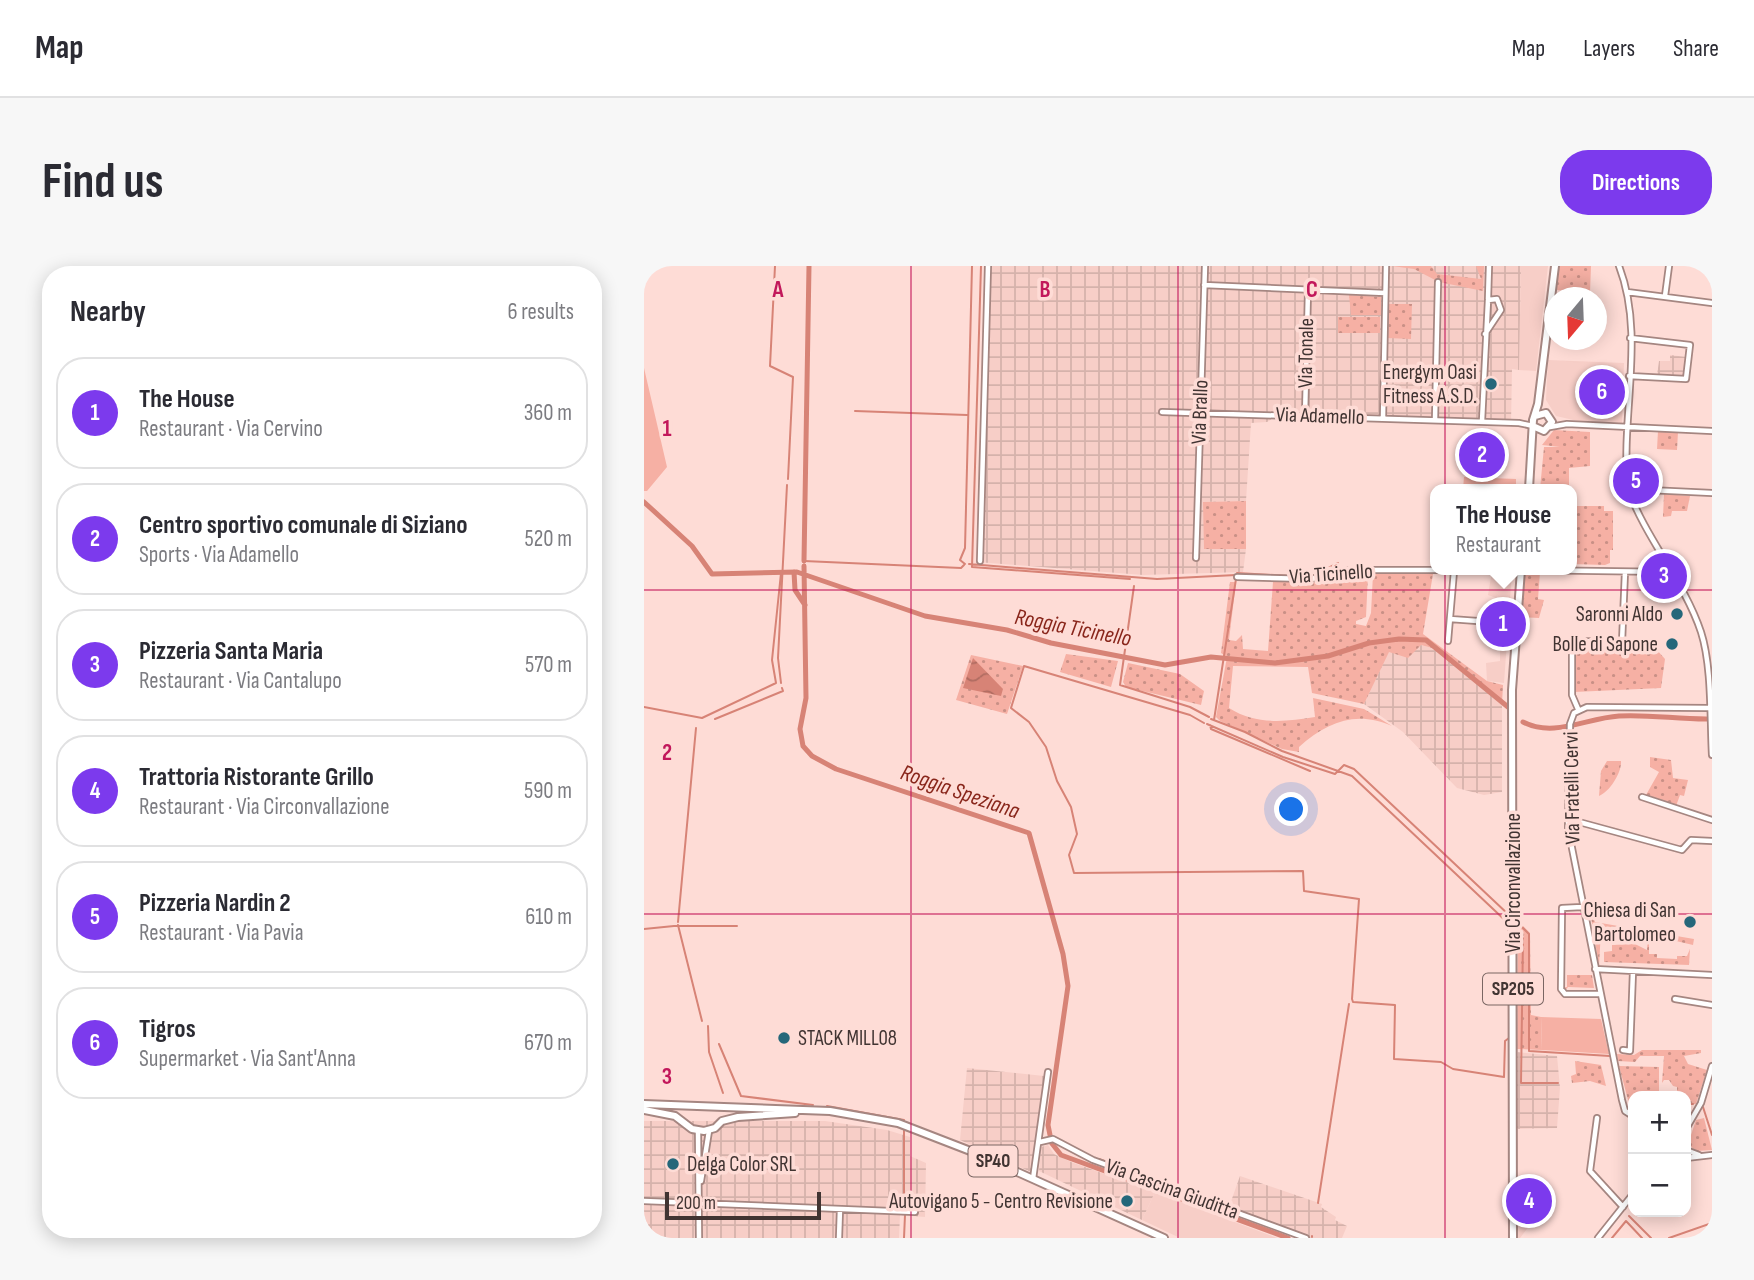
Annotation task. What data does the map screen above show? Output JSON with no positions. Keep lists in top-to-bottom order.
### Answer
{
  "streets": {
    "main road": ["Via Circonvallazione", "SP205", "SP40"],
    "street": [
      "Via Tonale",
      "Via Brallo",
      "Via Adamello",
      "Via Ticinello",
      "Via Fratelli Cervi",
      "Via Cascina Giuditta"
    ]
  },
  "crossings": [
    ["Via Tonale", "Via Adamello"],
    ["Via Brallo", "Via Adamello"]
  ],
  "water": ["Roggia Ticinello", "Roggia Speziana"],
  "places": [
    "Energym Oasi Fitness A.S.D.",
    "Saronni Aldo",
    "Bolle di Sapone",
    "Chiesa di San Bartolomeo",
    "STACK MILL08",
    "Delga Color SRL",
    "Autovigano 5 - Centro Revisione"
  ],
  "scale_bar": "200 m",
  "north": "bottom",
  "page": {
    "header": "Map",
    "nav": ["Map", "Layers", "Share"],
    "buttons": "Directions",
    "title": "Find us",
    "heading": ["Nearby", "6 results"],
    "list": [
      {
        "mark": "1",
        "name": "The House",
        "note": "Restaurant · Via Cervino",
        "value": "360 m"
      },
      {
        "mark": "2",
        "name": "Centro sportivo comunale di Siziano",
        "note": "Sports · Via Adamello",
        "value": "520 m"
      },
      {
        "mark": "3",
        "name": "Pizzeria Santa Maria",
        "note": "Restaurant · Via Cantalupo",
        "value": "570 m"
      },
      {
        "mark": "4",
        "name": "Trattoria Ristorante Grillo",
        "note": "Restaurant · Via Circonvallazione",
        "value": "590 m"
      },
      {
        "mark": "5",
        "name": "Pizzeria Nardin 2",
        "note": "Restaurant · Via Pavia",
        "value": "610 m"
      },
      {
        "mark": "6",
        "name": "Tigros",
        "note": "Supermarket · Via Sant'Anna",
        "value": "670 m"
      }
    ],
    "pins": [
      "6",
      "2",
      "5",
      "3",
      "1",
      "4"
    ],
    "popup": ["The House", "Restaurant"],
    "map_buttons": ["+", "−"],
    "scale": "200 m"
  },
  "grid": {
    "columns": ["A", "B", "C"],
    "rows": ["1", "2", "3"]
  }
}
